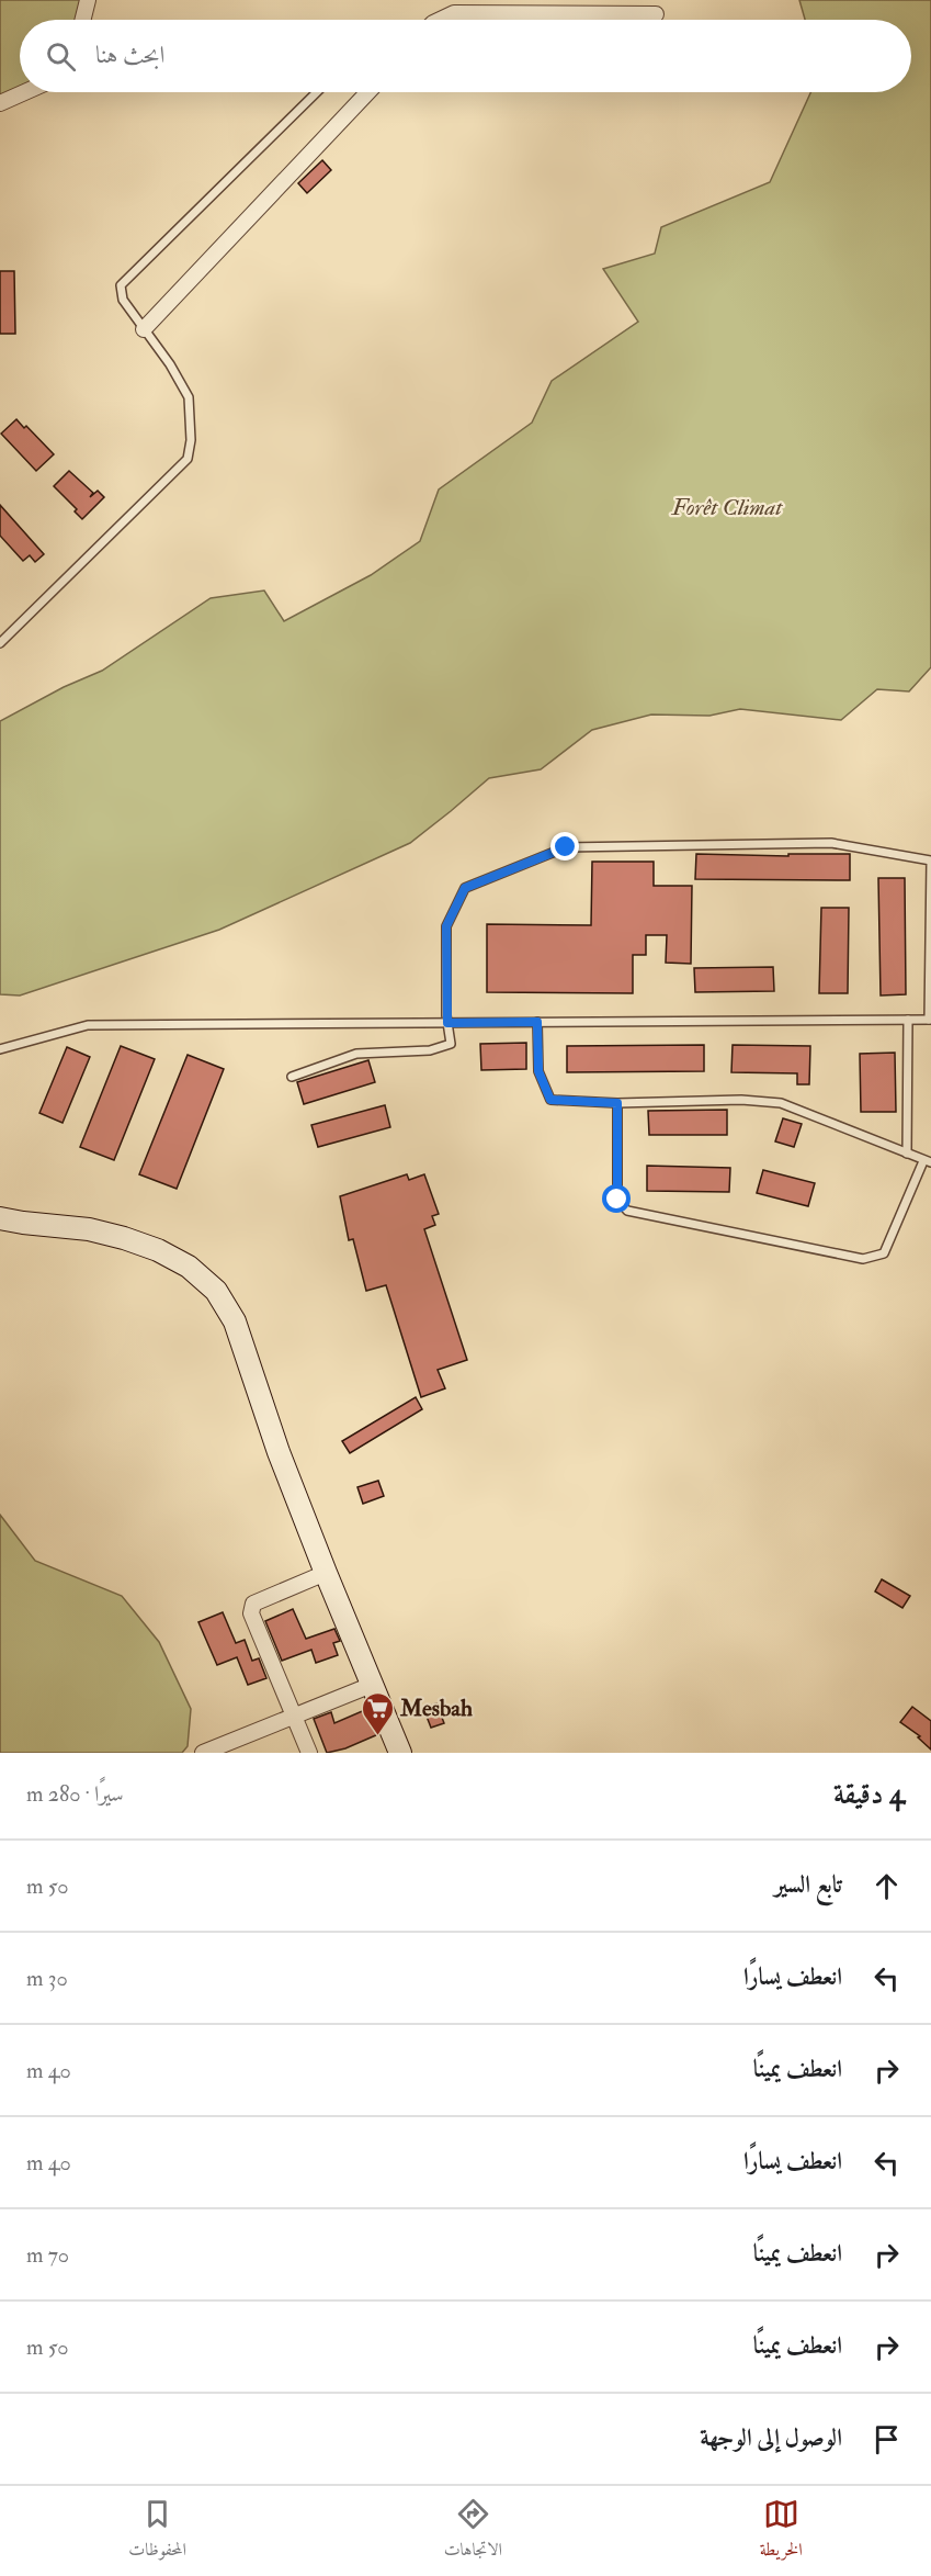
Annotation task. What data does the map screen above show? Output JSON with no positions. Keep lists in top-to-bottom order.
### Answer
{
  "parks": ["Forêt Climat"],
  "places": {
    "supermarket": ["Mesbah"]
  },
  "page": {
    "search": "ابحث هنا",
    "heading": ["4 دقيقة", "سيرًا · 280 m"],
    "list": [
      ["تابع السير", "50 m"],
      ["انعطف يسارًا", "30 m"],
      ["انعطف يمينًا", "40 m"],
      ["انعطف يسارًا", "40 m"],
      ["انعطف يمينًا", "70 m"],
      ["انعطف يمينًا", "50 m"],
      "الوصول إلى الوجهة"
    ],
    "nav": ["الخريطة", "الاتجاهات", "المحفوظات"]
  }
}
